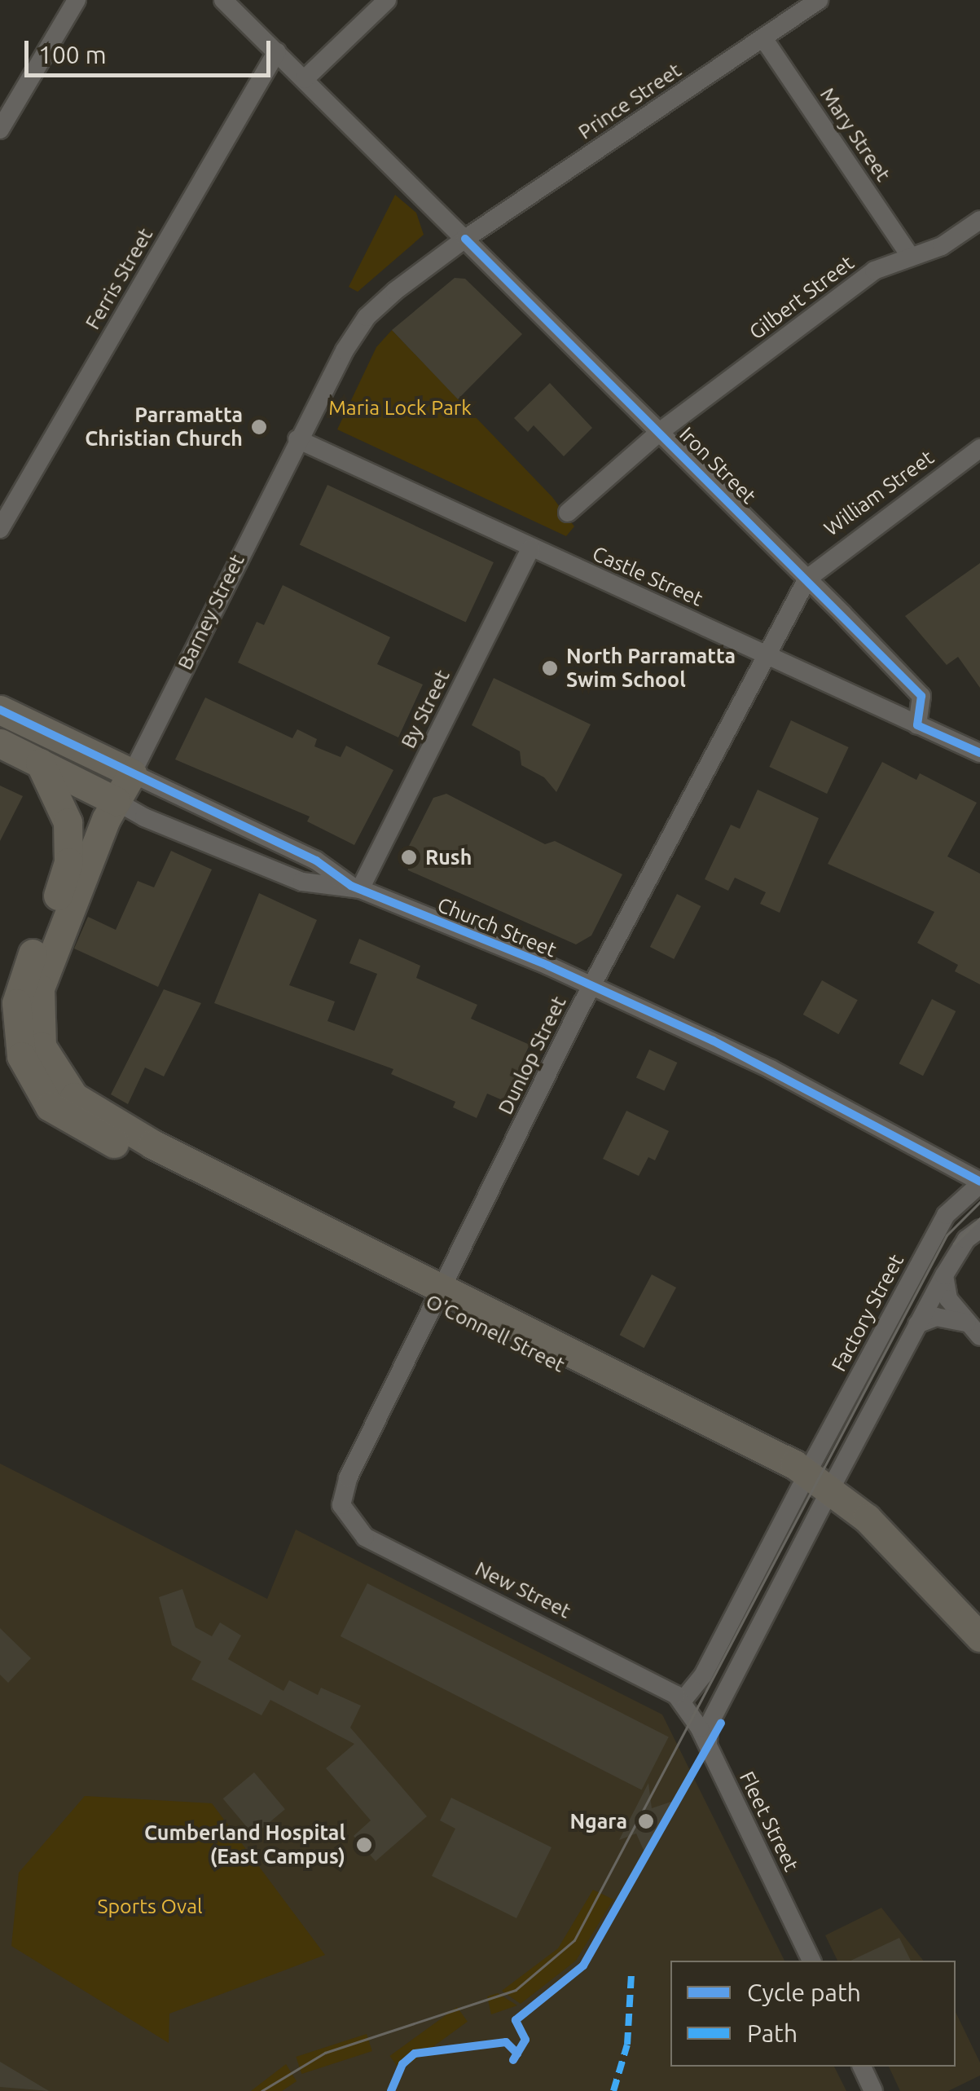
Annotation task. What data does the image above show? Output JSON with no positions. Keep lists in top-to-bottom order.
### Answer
{
  "streets": {
    "main road": ["Barney Street", "Church Street", "O'Connell Street"],
    "street": [
      "Prince Street",
      "Mary Street",
      "Ferris Street",
      "Gilbert Street",
      "Iron Street",
      "William Street",
      "Castle Street",
      "By Street",
      "Dunlop Street",
      "Factory Street",
      "New Street",
      "Fleet Street"
    ]
  },
  "crossings": [
    ["Prince Street", "Mary Street"],
    ["Prince Street", "Iron Street"],
    ["Prince Street", "Barney Street"],
    ["Mary Street", "Gilbert Street"],
    ["Ferris Street", "Iron Street"],
    ["Gilbert Street", "Iron Street"],
    ["Iron Street", "William Street"],
    ["Iron Street", "Castle Street"],
    ["Iron Street", "Barney Street"],
    ["Iron Street", "Dunlop Street"],
    ["William Street", "Dunlop Street"],
    ["Castle Street", "Barney Street"],
    ["Castle Street", "By Street"],
    ["Castle Street", "Dunlop Street"],
    ["Barney Street", "Church Street"],
    ["Barney Street", "O'Connell Street"],
    ["By Street", "Church Street"],
    ["Church Street", "Dunlop Street"],
    ["Church Street", "Factory Street"],
    ["Dunlop Street", "O'Connell Street"],
    ["Dunlop Street", "New Street"],
    ["Factory Street", "O'Connell Street"],
    ["Factory Street", "New Street"],
    ["Factory Street", "Fleet Street"],
    ["New Street", "Fleet Street"]
  ],
  "parks": ["Maria Lock Park", "Sports Oval"],
  "places": [
    "Parramatta Christian Church",
    "North Parramatta Swim School",
    "Rush",
    "Ngara",
    "Cumberland Hospital (East Campus)"
  ],
  "legend": ["Cycle path", "Path"],
  "scale_bar": "100 m"
}
